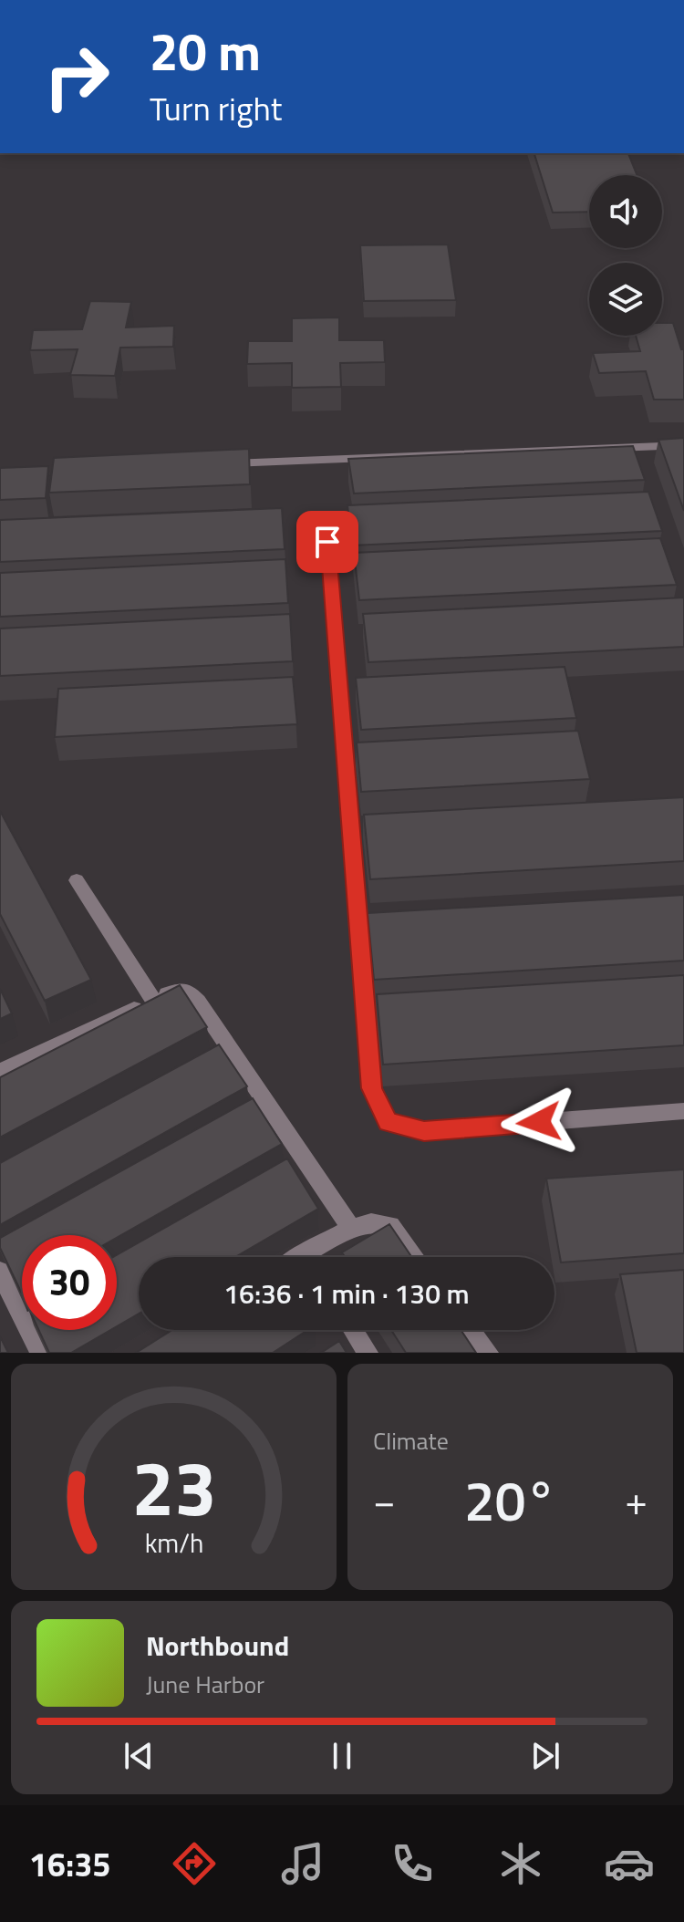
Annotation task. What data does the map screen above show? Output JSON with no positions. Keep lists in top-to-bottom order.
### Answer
{
  "page": {
    "turn": ["20 m", "Turn right"],
    "limit": "30",
    "trip": "16:36 · 1 min · 130 m",
    "tile": "Climate",
    "heat": ["−", "20°", "+"],
    "song": ["Northbound", "June Harbor"],
    "tabs": "16:35",
    "gauge": ["23", "km/h"]
  }
}
